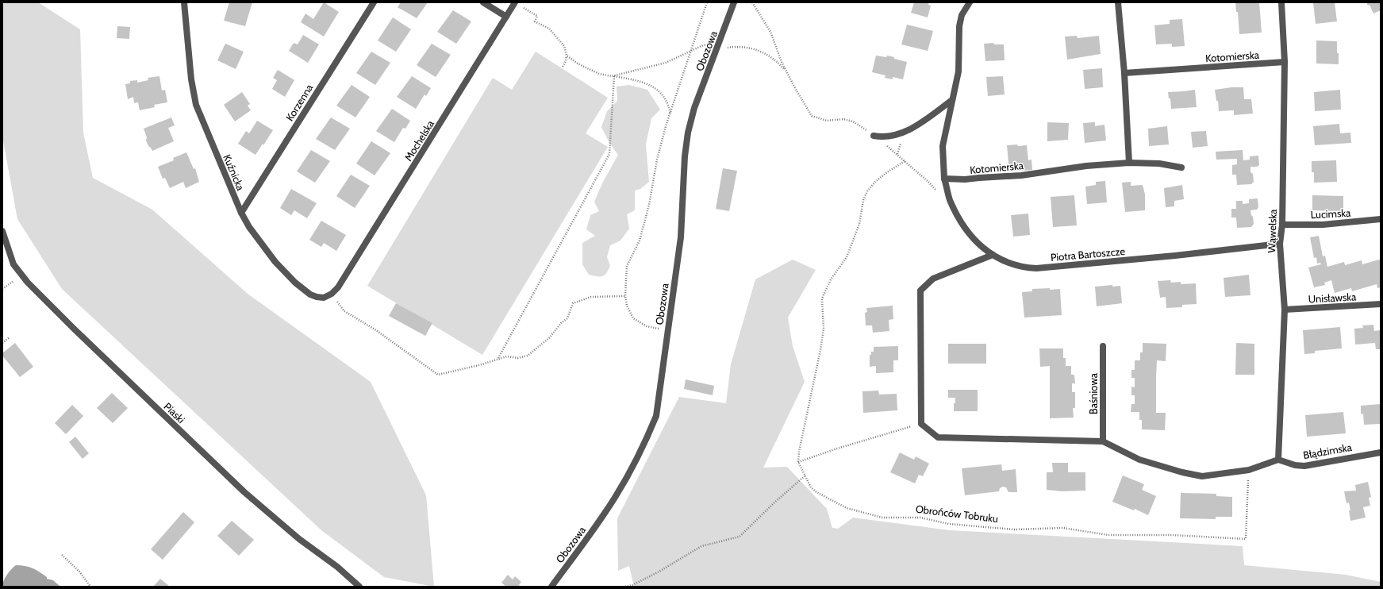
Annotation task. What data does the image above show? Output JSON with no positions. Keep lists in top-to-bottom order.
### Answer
{
  "streets": {
    "street": [
      "Obozowa",
      "Kotomierska",
      "Korzenna",
      "Mochelska",
      "Kuźnicka",
      "Lucimska",
      "Wąwelska",
      "Piotra Bartoszcze",
      "Unisławska",
      "Baśniowa",
      "Piaski",
      "Błądzimska"
    ],
    "path": ["Obrońców Tobruku"]
  },
  "crossings": [
    ["Kotomierska", "Wąwelska"],
    ["Kotomierska", "Piotra Bartoszcze"],
    ["Korzenna", "Kuźnicka"],
    ["Mochelska", "Kuźnicka"],
    ["Lucimska", "Wąwelska"],
    ["Wąwelska", "Piotra Bartoszcze"],
    ["Wąwelska", "Unisławska"],
    ["Wąwelska", "Błądzimska"]
  ]
}
